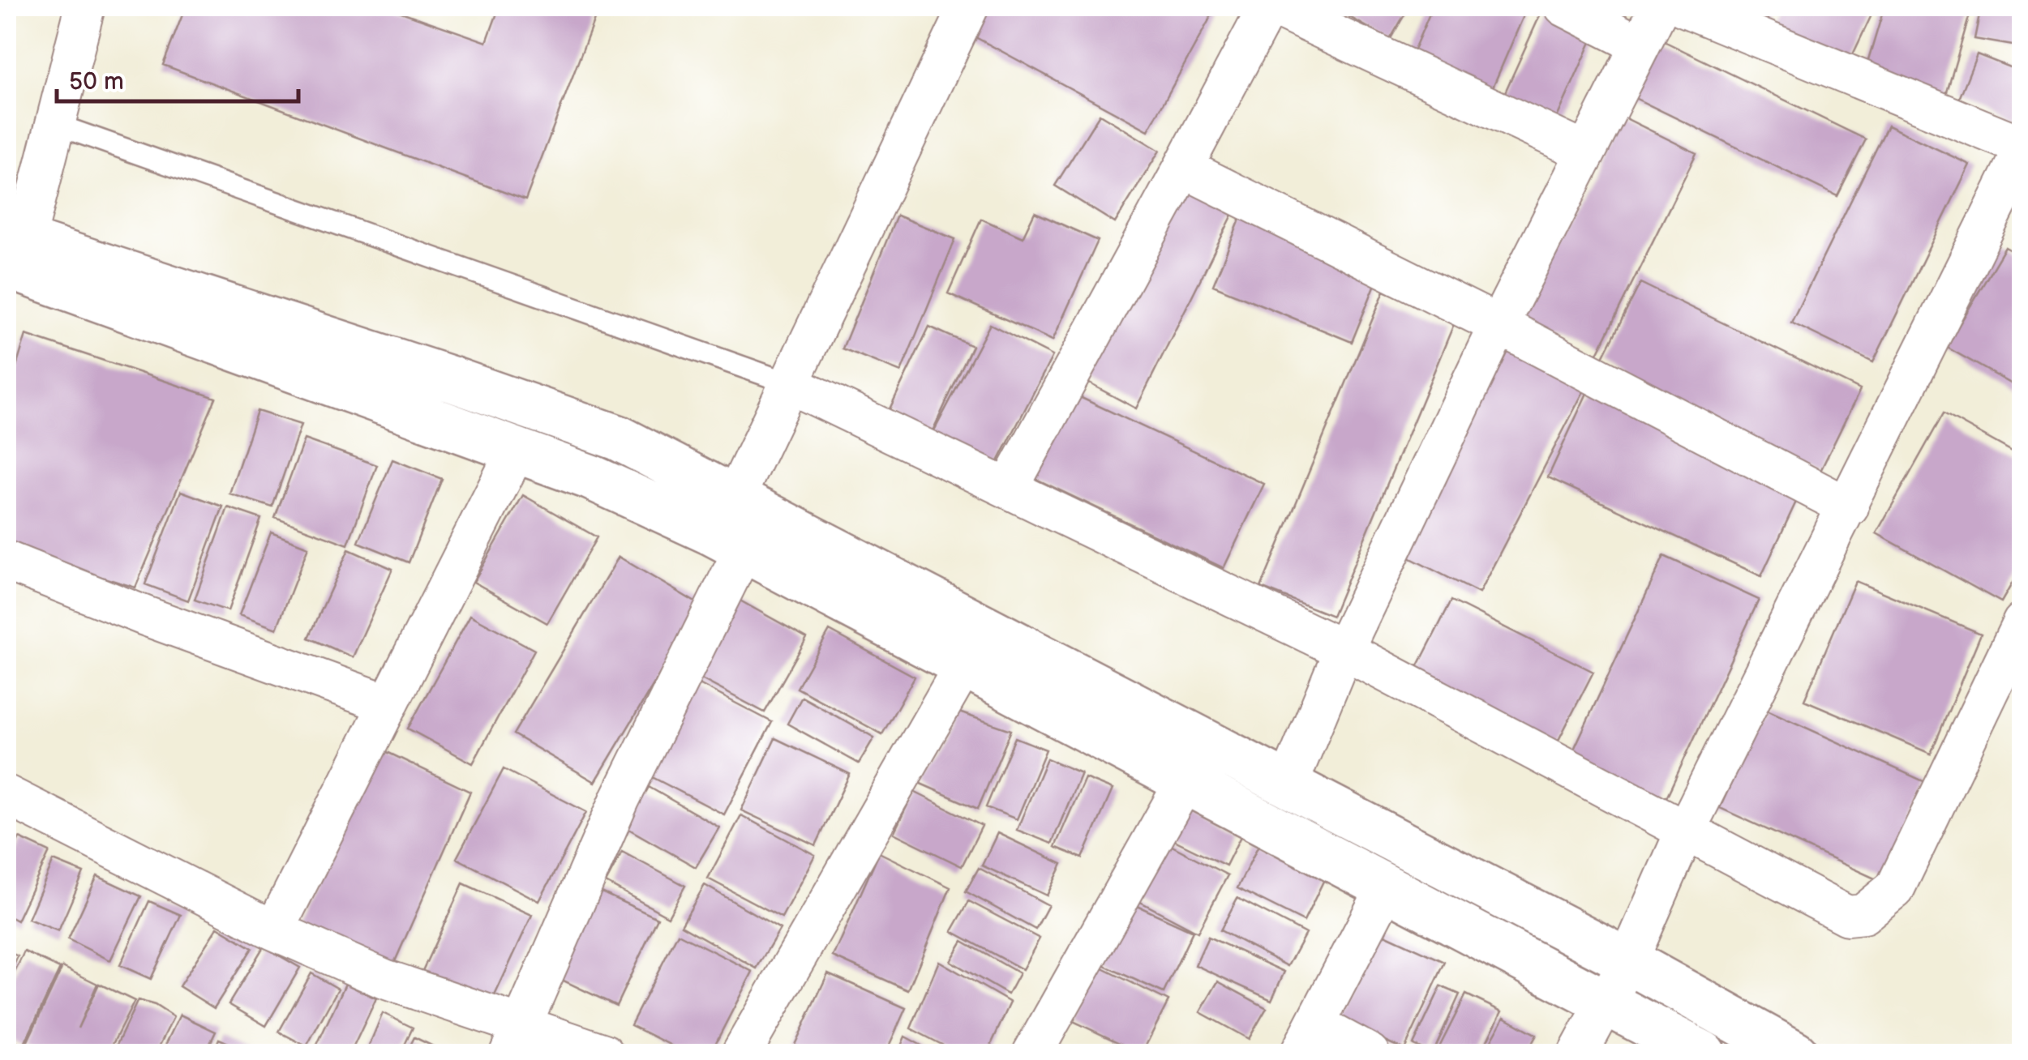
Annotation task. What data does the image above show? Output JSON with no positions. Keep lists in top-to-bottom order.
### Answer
{
  "scale_bar": "50 m"
}
